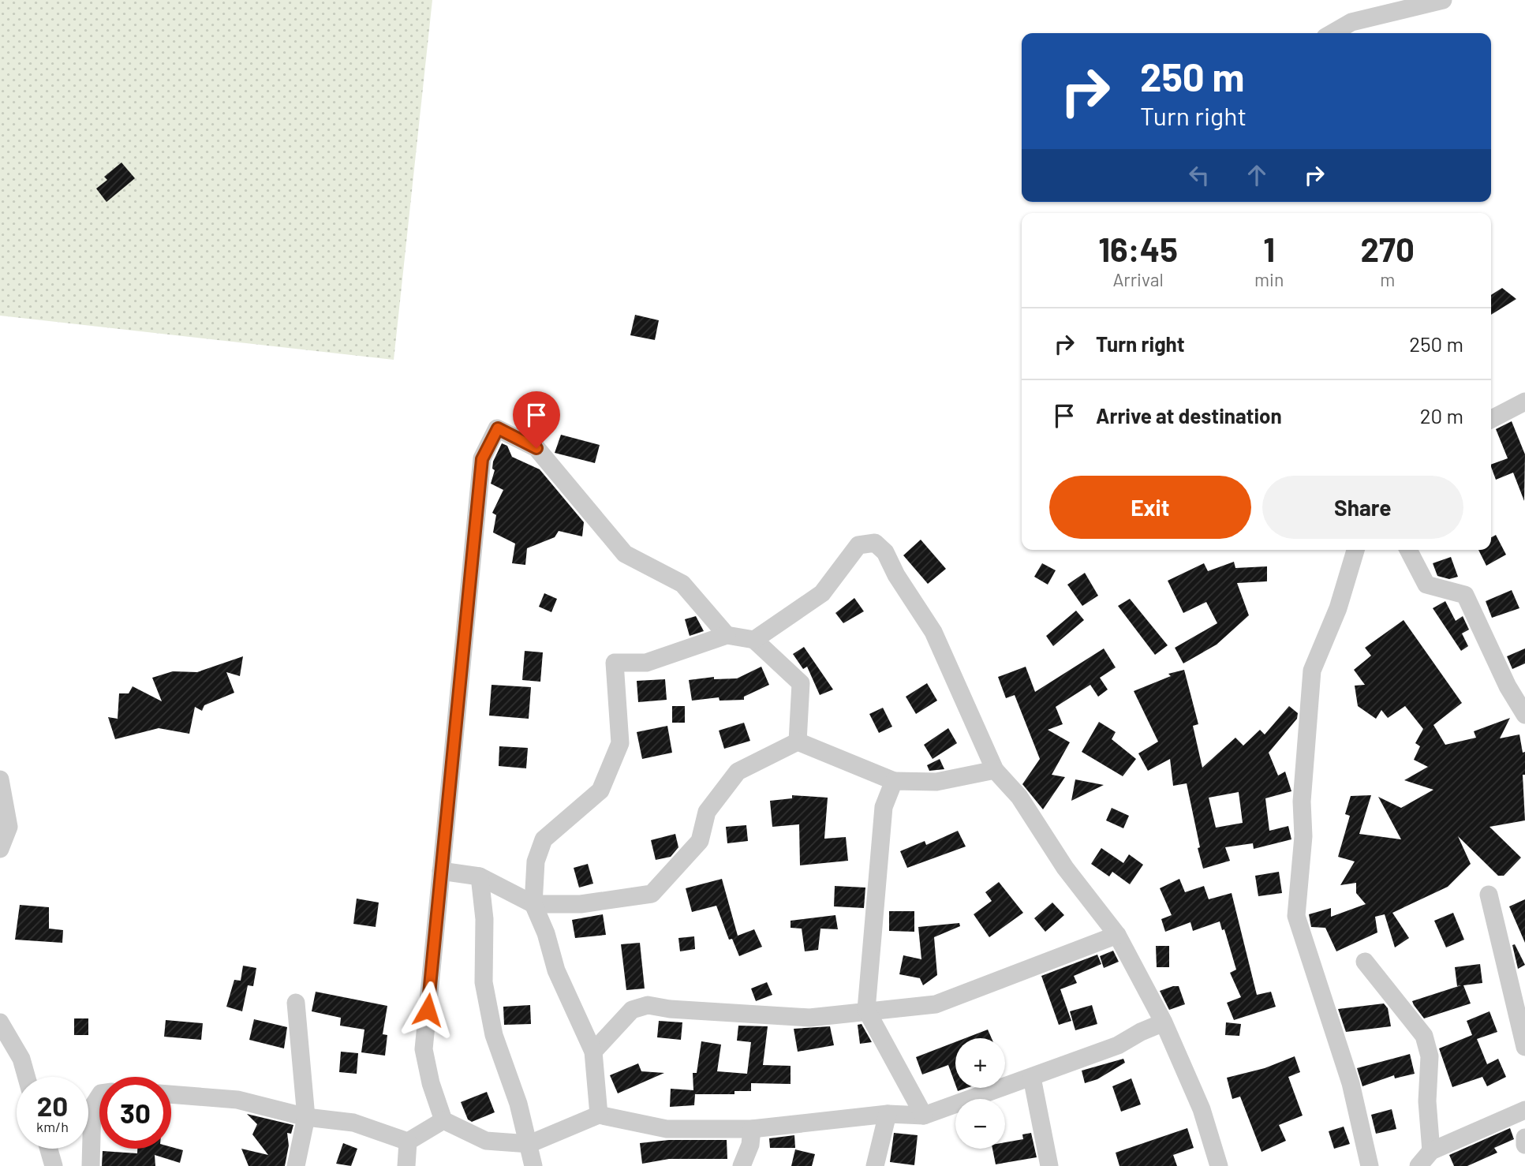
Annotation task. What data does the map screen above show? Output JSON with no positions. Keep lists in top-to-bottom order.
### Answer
{
  "page": {
    "turn": ["250 m", "Turn right"],
    "eta": [
      "16:45",
      "Arrival",
      "1",
      "min",
      "270",
      "m"
    ],
    "list": [
      {
        "name": "Turn right",
        "value": "250 m"
      },
      {
        "name": "Arrive at destination",
        "value": "20 m"
      }
    ],
    "buttons": ["Exit", "Share"],
    "map_buttons": ["+", "−"],
    "speed": "20 km/h",
    "limit": "30"
  }
}
